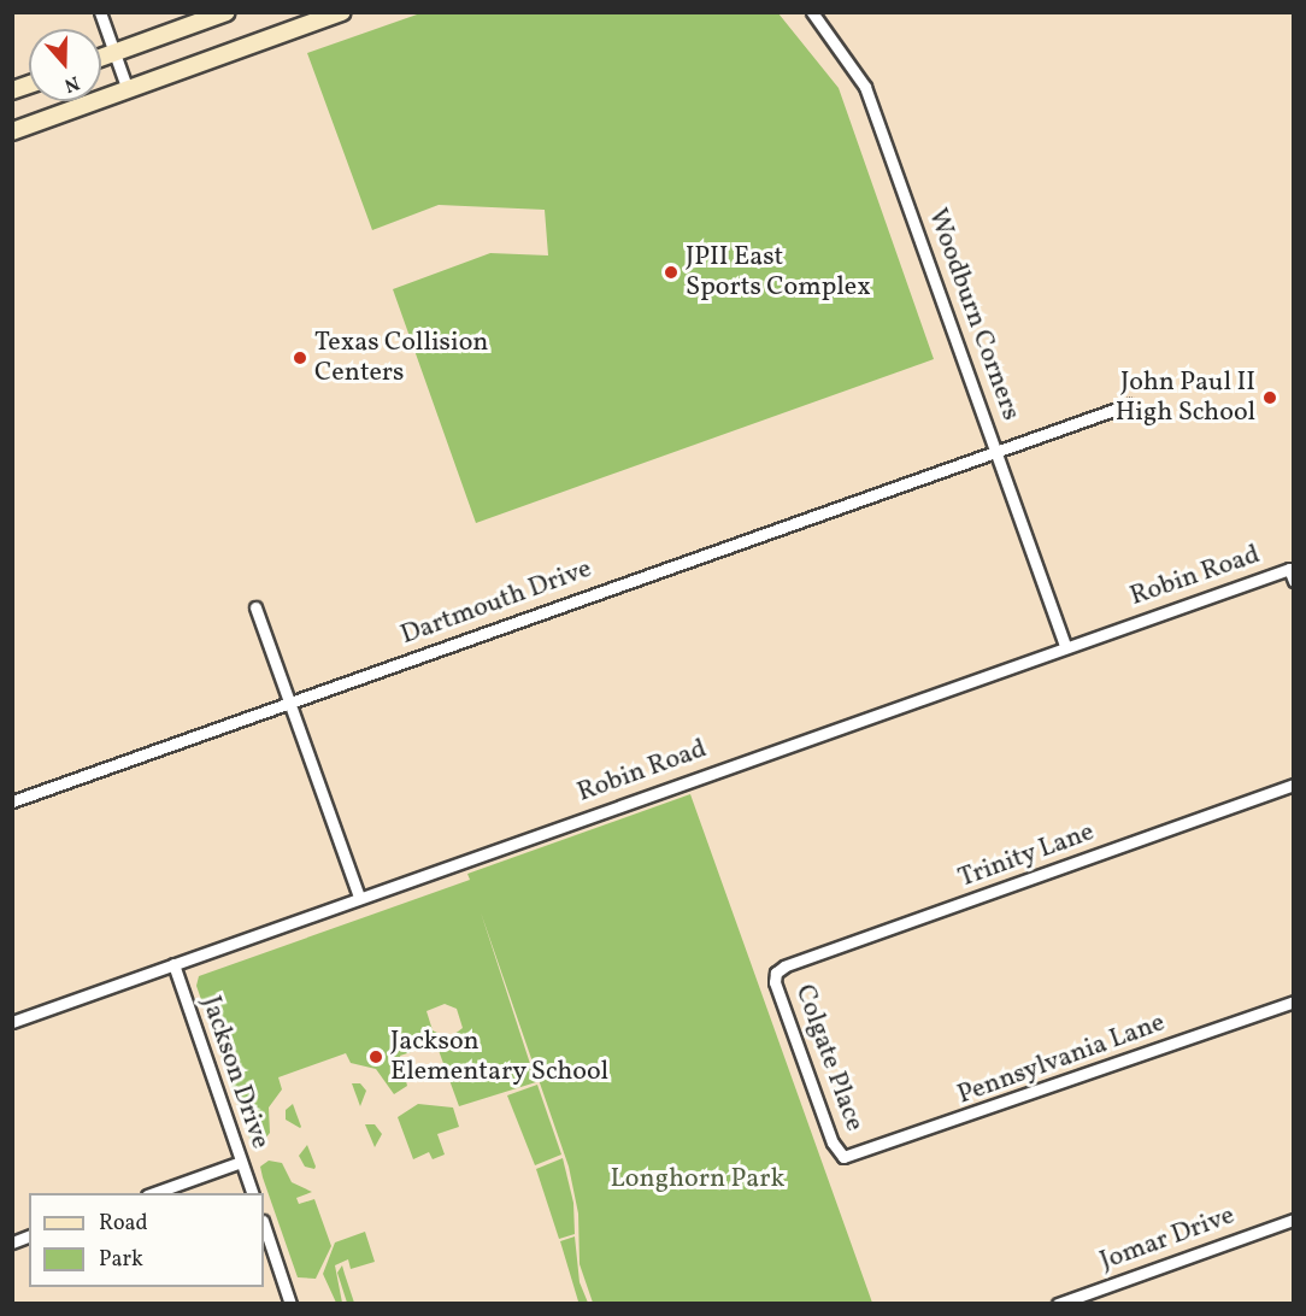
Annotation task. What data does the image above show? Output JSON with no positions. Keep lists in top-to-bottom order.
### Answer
{
  "streets": {
    "street": [
      "Woodburn Corners",
      "Robin Road",
      "Dartmouth Drive",
      "Trinity Lane",
      "Colgate Place",
      "Pennsylvania Lane",
      "Jackson Drive",
      "Jomar Drive"
    ]
  },
  "crossings": [
    ["Woodburn Corners", "Robin Road"],
    ["Woodburn Corners", "Dartmouth Drive"],
    ["Robin Road", "Jackson Drive"],
    ["Trinity Lane", "Colgate Place"],
    ["Colgate Place", "Pennsylvania Lane"]
  ],
  "parks": ["Longhorn Park"],
  "places": [
    "JPII East Sports Complex",
    "Texas Collision Centers",
    "John Paul II High School",
    "Jackson Elementary School"
  ],
  "legend": ["Road", "Park"],
  "north": "bottom"
}
